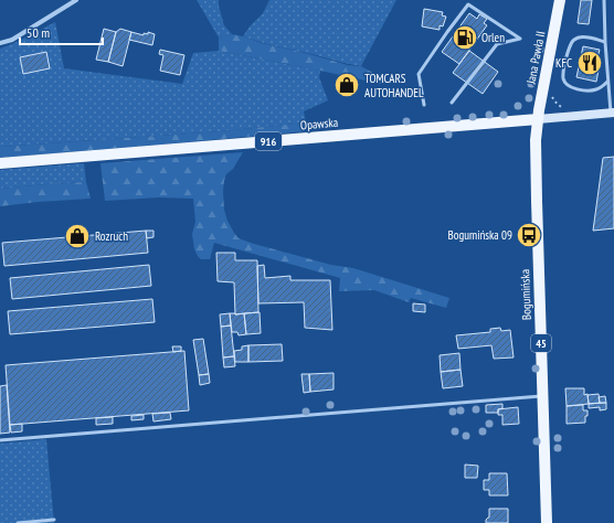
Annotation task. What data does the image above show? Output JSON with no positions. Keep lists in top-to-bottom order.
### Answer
{
  "streets": {
    "main road": [
      "Jana Pawła II",
      "Opawska",
      "916",
      "Bogumińska",
      "45"
    ]
  },
  "crossings": [
    ["Jana Pawła II", "Opawska"],
    ["Jana Pawła II", "Bogumińska"],
    ["Opawska", "Bogumińska"]
  ],
  "places": {
    "fuel station": ["Orlen"],
    "restaurant": ["KFC"],
    "shop": ["TOMCARS AUTOHANDEL", "Rozruch"],
    "bus stop": ["Bogumińska 09"]
  },
  "scale_bar": "50 m"
}
